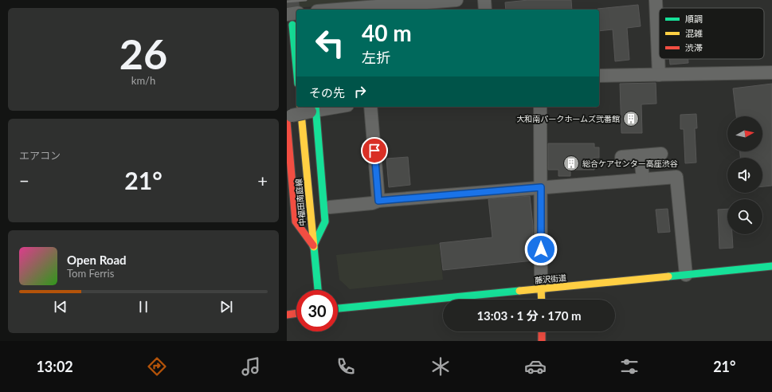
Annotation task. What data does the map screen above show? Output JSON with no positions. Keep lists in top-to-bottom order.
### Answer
{
  "streets": {
    "main road": ["中福田南庭線", "藤沢街道"]
  },
  "places": {
    "building": ["大和南パークホームズ弐番館", "総合ケアセンター高座渋谷"]
  },
  "legend": ["順調", "混雑", "渋滞"],
  "north": "right",
  "page": {
    "tile": [
      ["26", "km/h"],
      "エアコン"
    ],
    "turn": ["40 m", "左折"],
    "then": "その先",
    "heat": ["−", "21°", "+"],
    "song": ["Open Road", "Tom Ferris"],
    "limit": "30",
    "trip": "13:03 · 1 分 · 170 m",
    "tabs": ["13:02", "21°"]
  }
}
